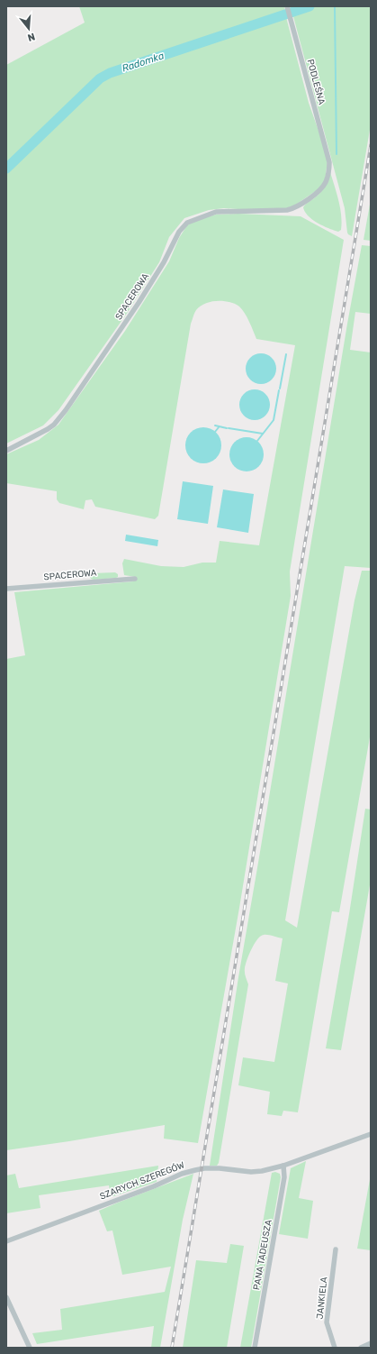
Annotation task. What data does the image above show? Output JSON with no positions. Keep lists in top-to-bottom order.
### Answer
{
  "streets": {
    "street": [
      "PODLEŚNA",
      "SPACEROWA",
      "SZARYCH SZEREGÓW",
      "PANA TADEUSZA",
      "JANKIELA"
    ]
  },
  "crossings": [
    ["PODLEŚNA", "SPACEROWA"],
    ["SZARYCH SZEREGÓW", "PANA TADEUSZA"]
  ],
  "water": ["Radomka"],
  "north": "bottom"
}
